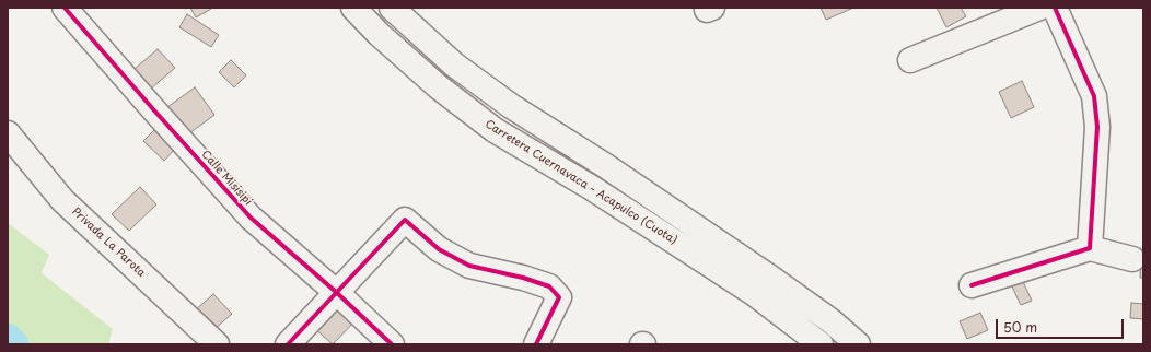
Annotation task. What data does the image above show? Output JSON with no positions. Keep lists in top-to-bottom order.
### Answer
{
  "streets": {
    "main road": ["Calle Misisipi", "Carretera Cuernavaca - Acapulco (Cuota)", "Privada La Parota"]
  },
  "scale_bar": "50 m"
}
